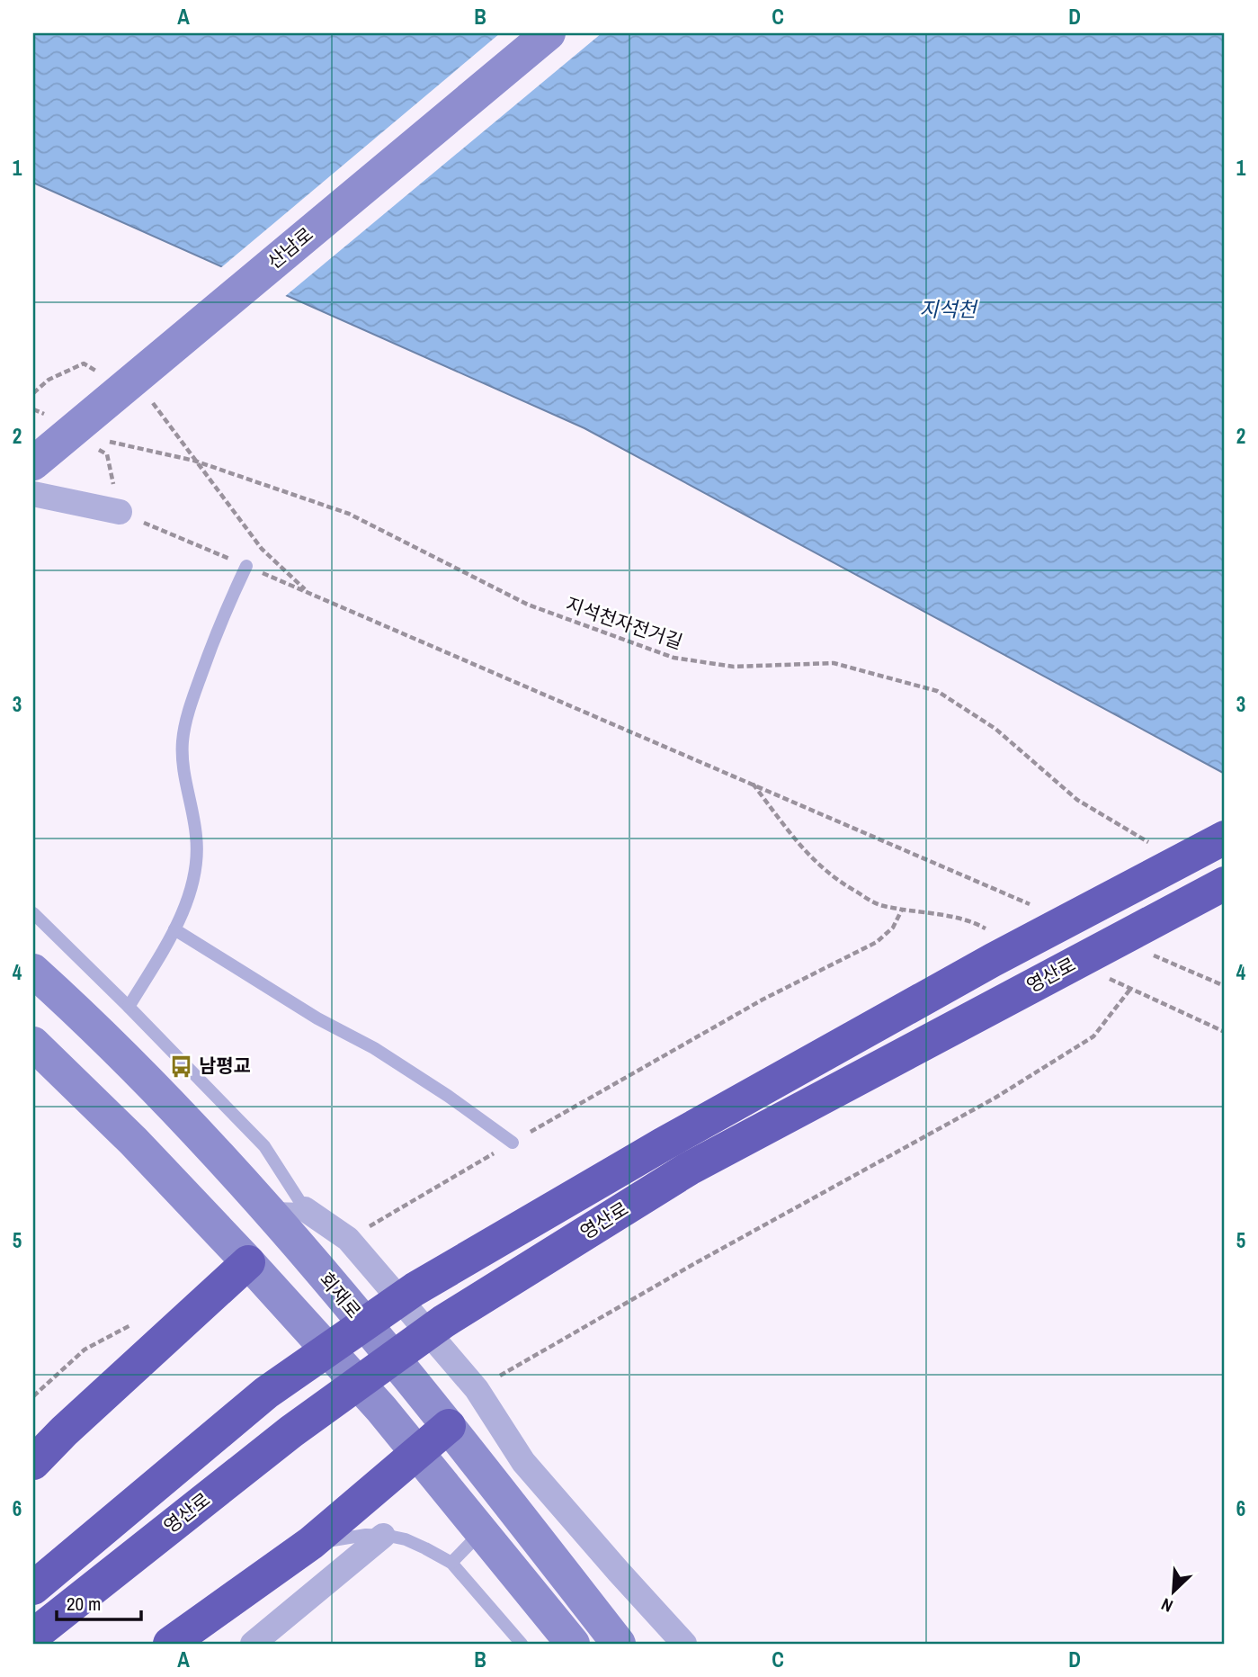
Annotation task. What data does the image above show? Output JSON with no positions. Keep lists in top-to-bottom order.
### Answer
{
  "streets": {
    "highway": ["영산로"],
    "main road": ["산남로", "회재로"],
    "path": ["지석천자전거길"]
  },
  "water": ["지석천"],
  "places": {
    "bus stop": ["남평교"]
  },
  "scale_bar": "20 m",
  "north": "bottom left",
  "grid": {
    "columns": [
      "A",
      "B",
      "C",
      "D"
    ],
    "rows": [
      "1",
      "2",
      "3",
      "4",
      "5",
      "6"
    ]
  }
}
